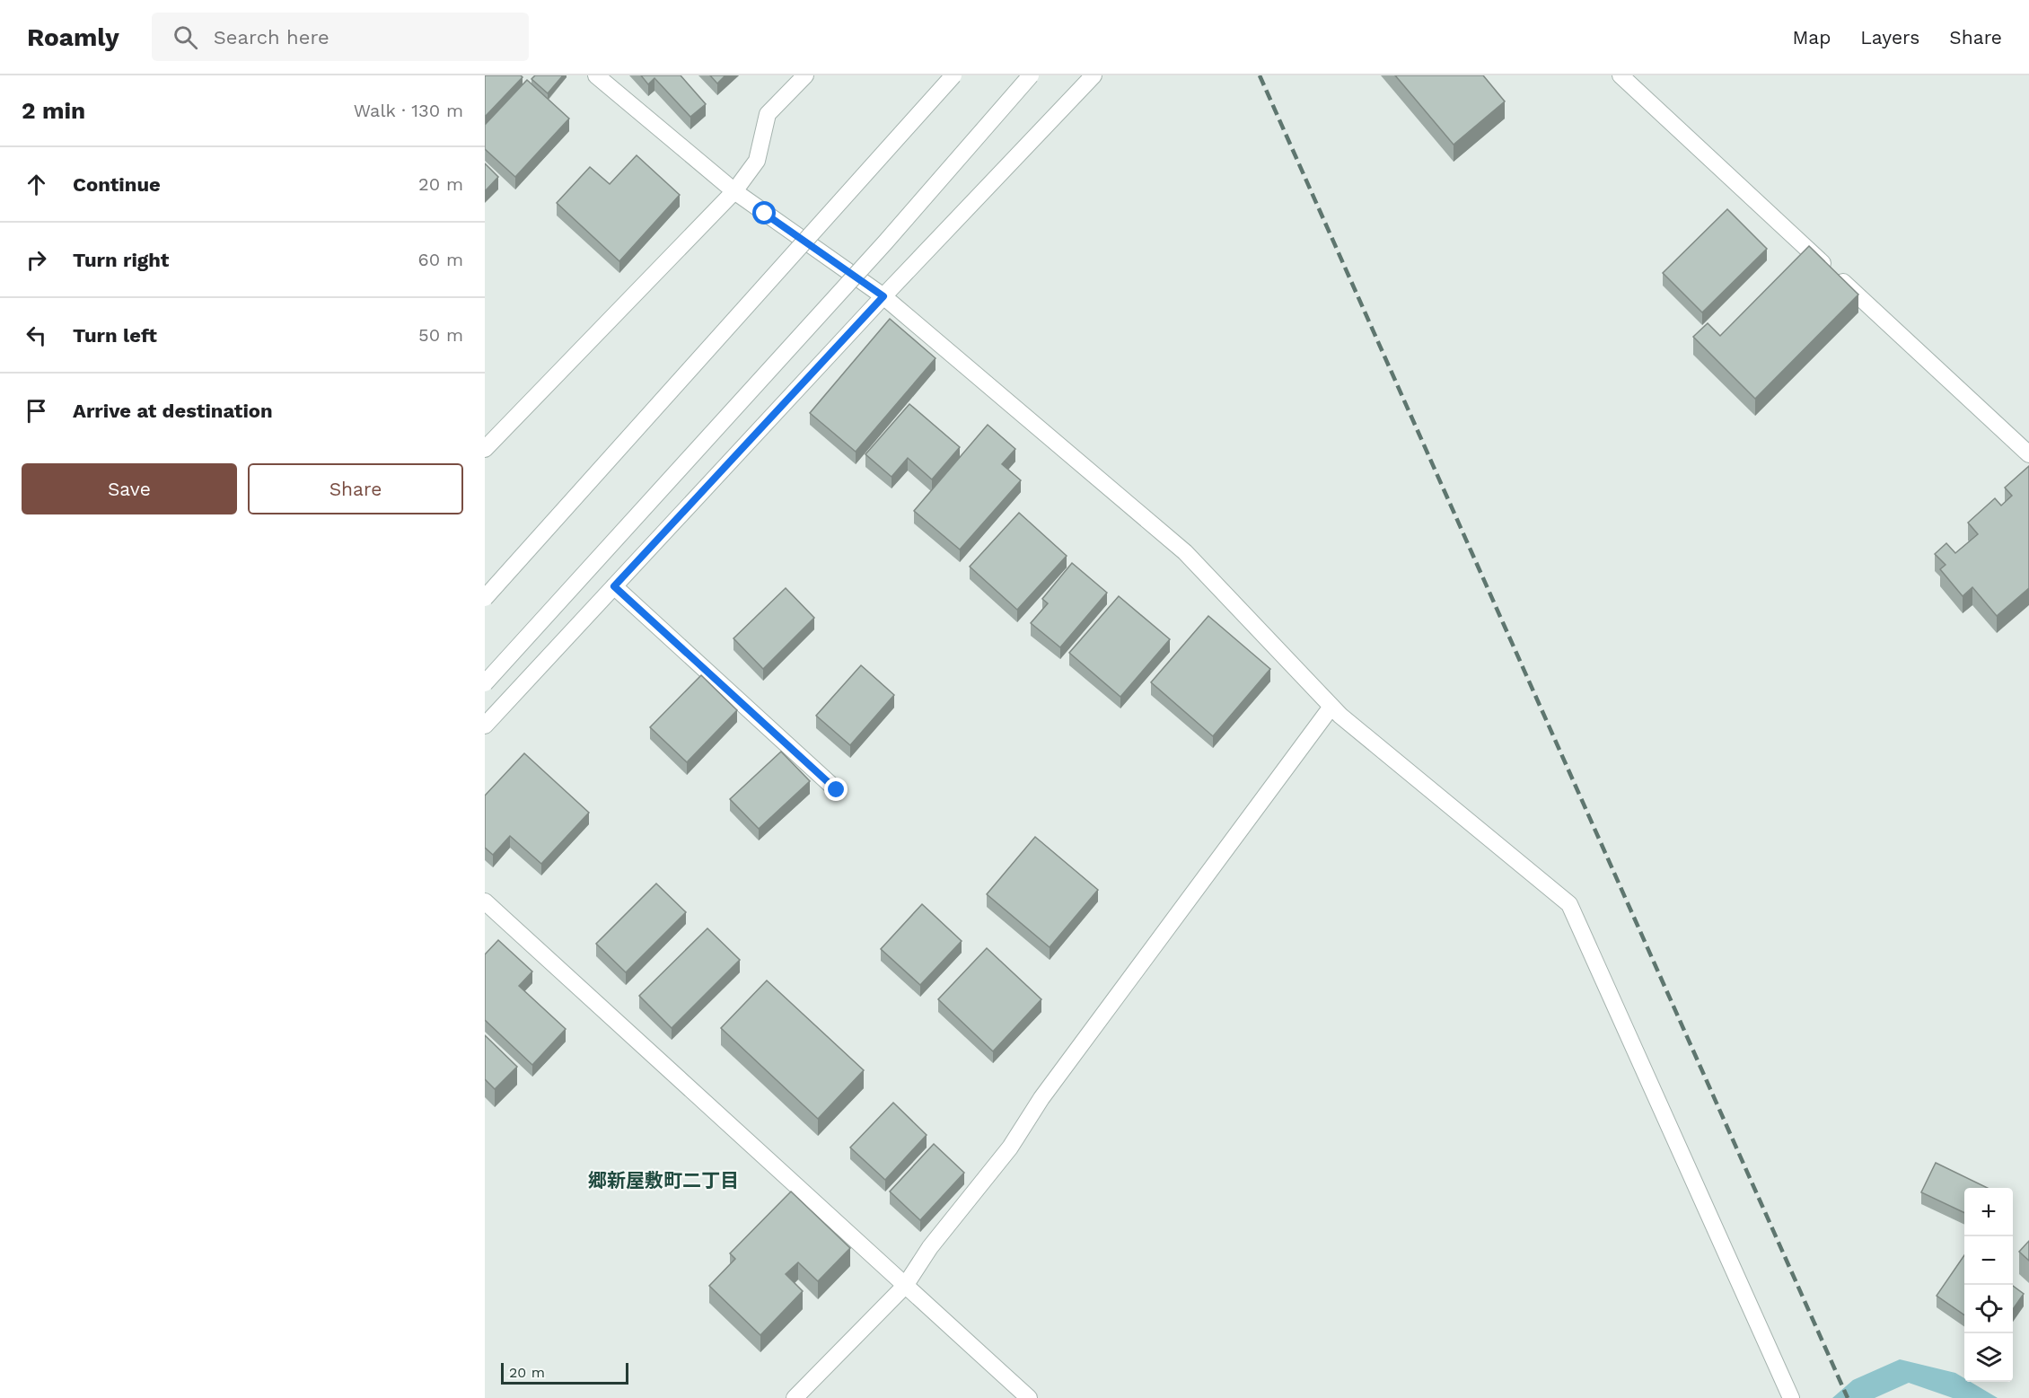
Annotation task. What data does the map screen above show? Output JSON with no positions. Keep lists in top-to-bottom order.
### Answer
{
  "districts": ["郷新屋敷町二丁目"],
  "scale_bar": "20 m",
  "page": {
    "header": "Roamly",
    "search": "Search here",
    "nav": ["Map", "Layers", "Share"],
    "heading": ["2 min", "Walk · 130 m"],
    "list": [
      ["Continue", "20 m"],
      ["Turn right", "60 m"],
      ["Turn left", "50 m"],
      "Arrive at destination"
    ],
    "buttons": ["Save", "Share"],
    "map_buttons": ["+", "−"],
    "scale": "20 m"
  }
}
